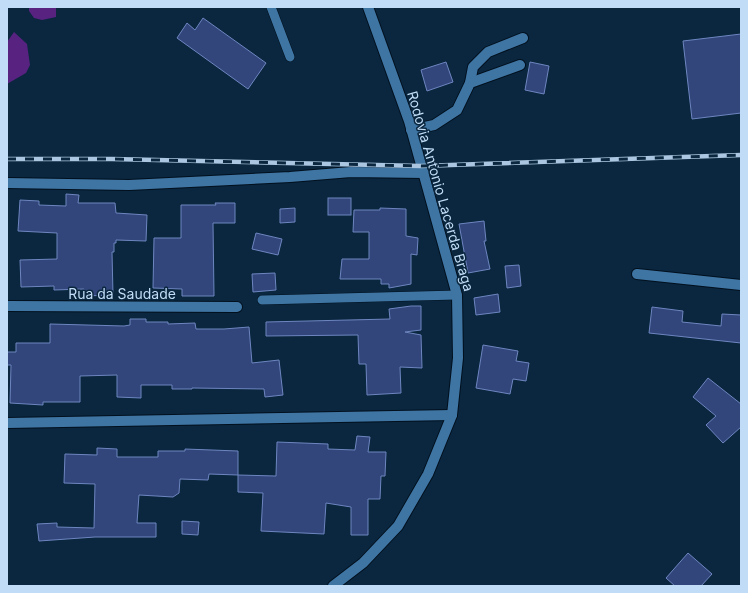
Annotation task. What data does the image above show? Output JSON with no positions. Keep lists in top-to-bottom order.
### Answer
{
  "streets": {
    "street": ["Rodovia Antonio Lacerda Braga", "Rua da Saudade"]
  }
}
